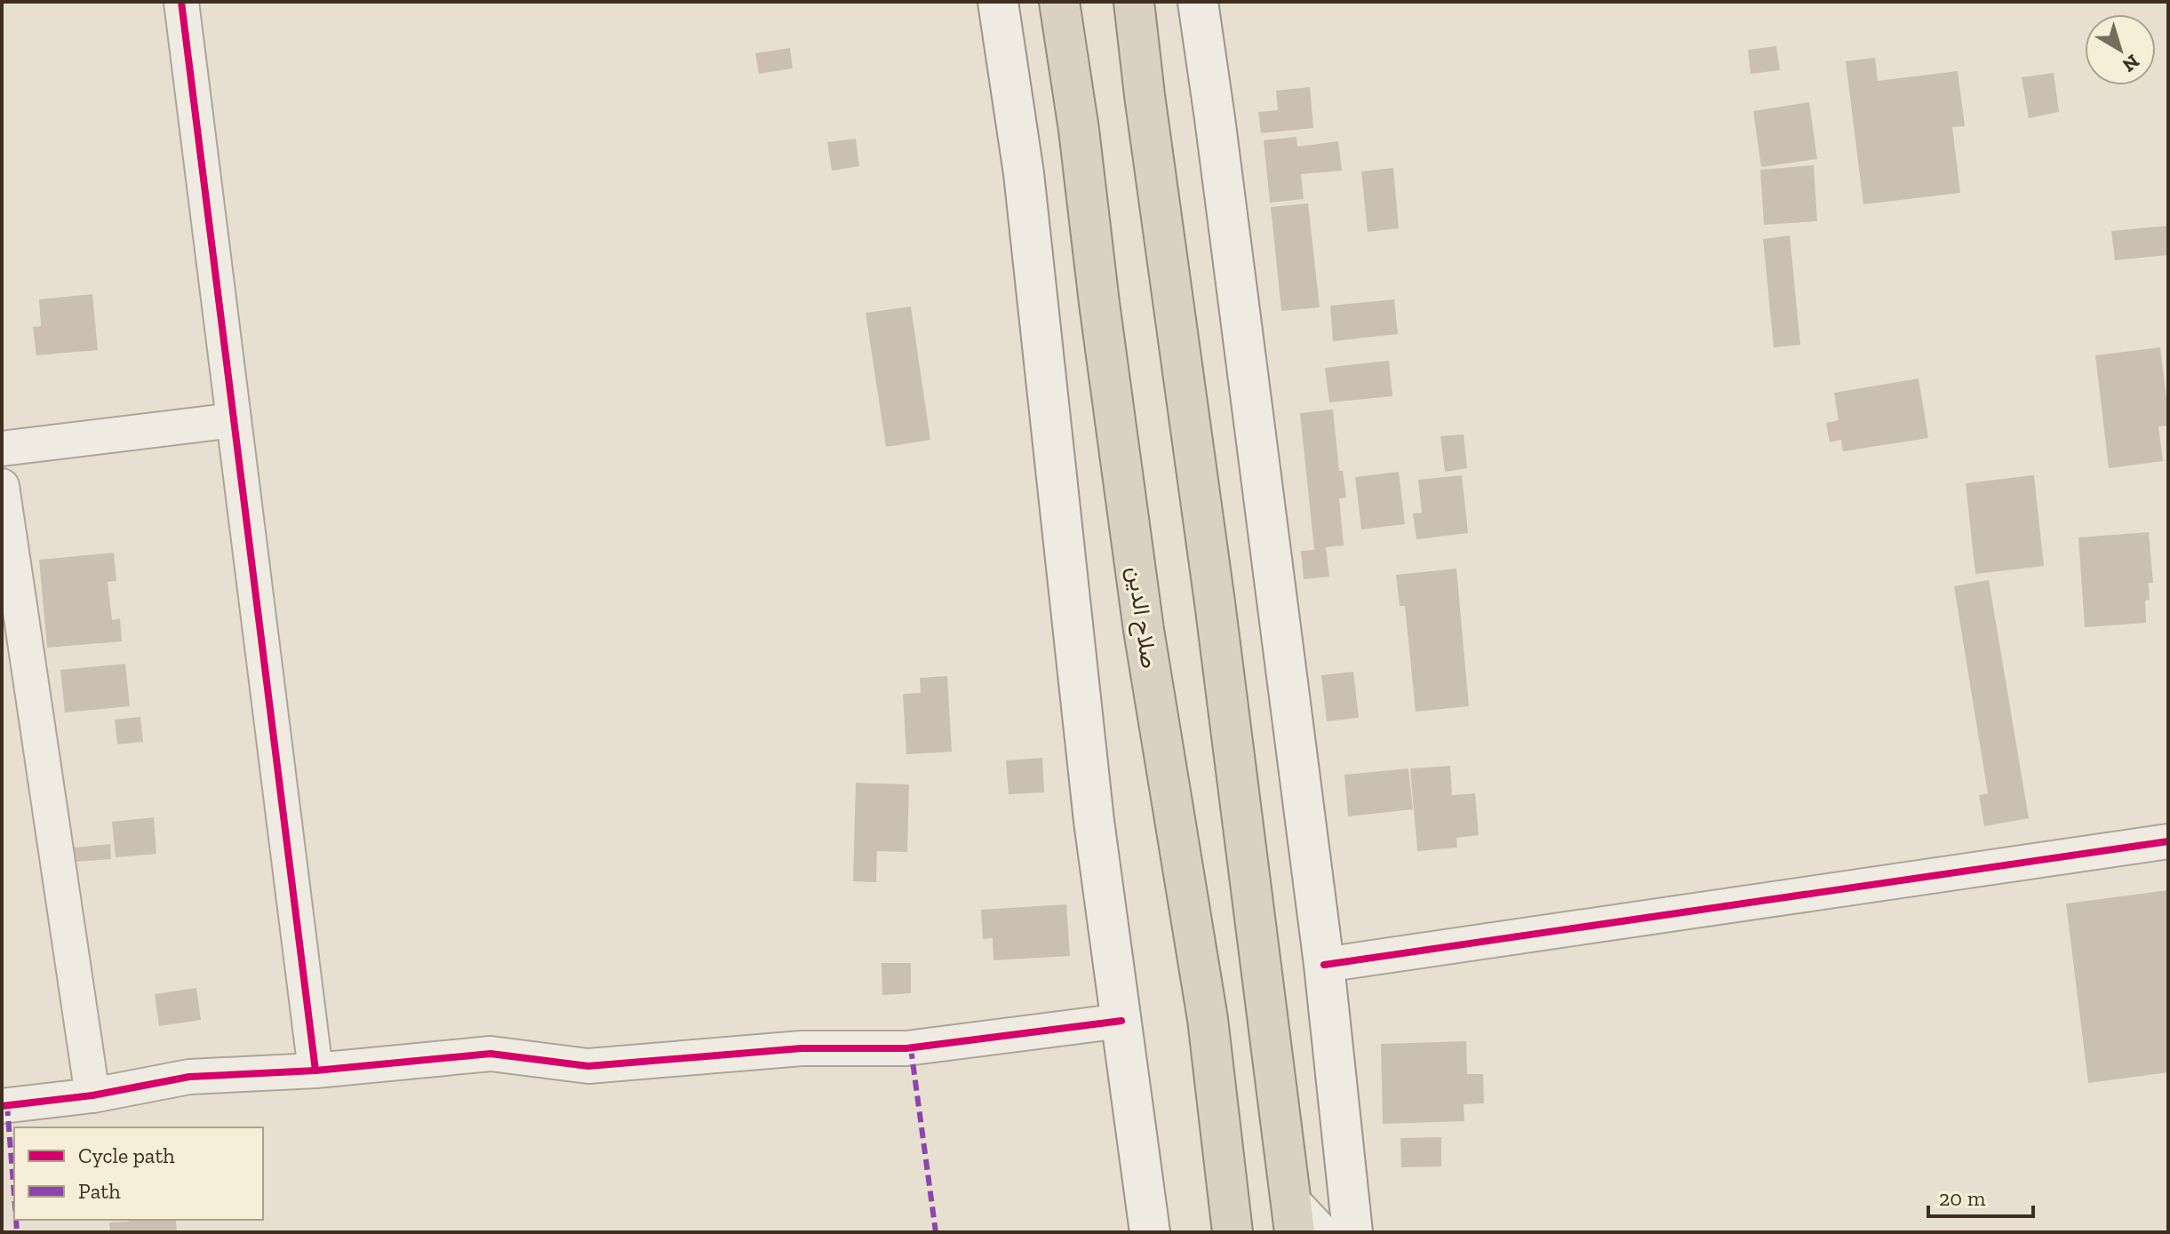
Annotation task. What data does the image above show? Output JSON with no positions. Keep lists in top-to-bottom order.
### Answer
{
  "streets": {
    "highway": ["صلاح الدين"]
  },
  "legend": ["Cycle path", "Path"],
  "scale_bar": "20 m",
  "north": "bottom right"
}
